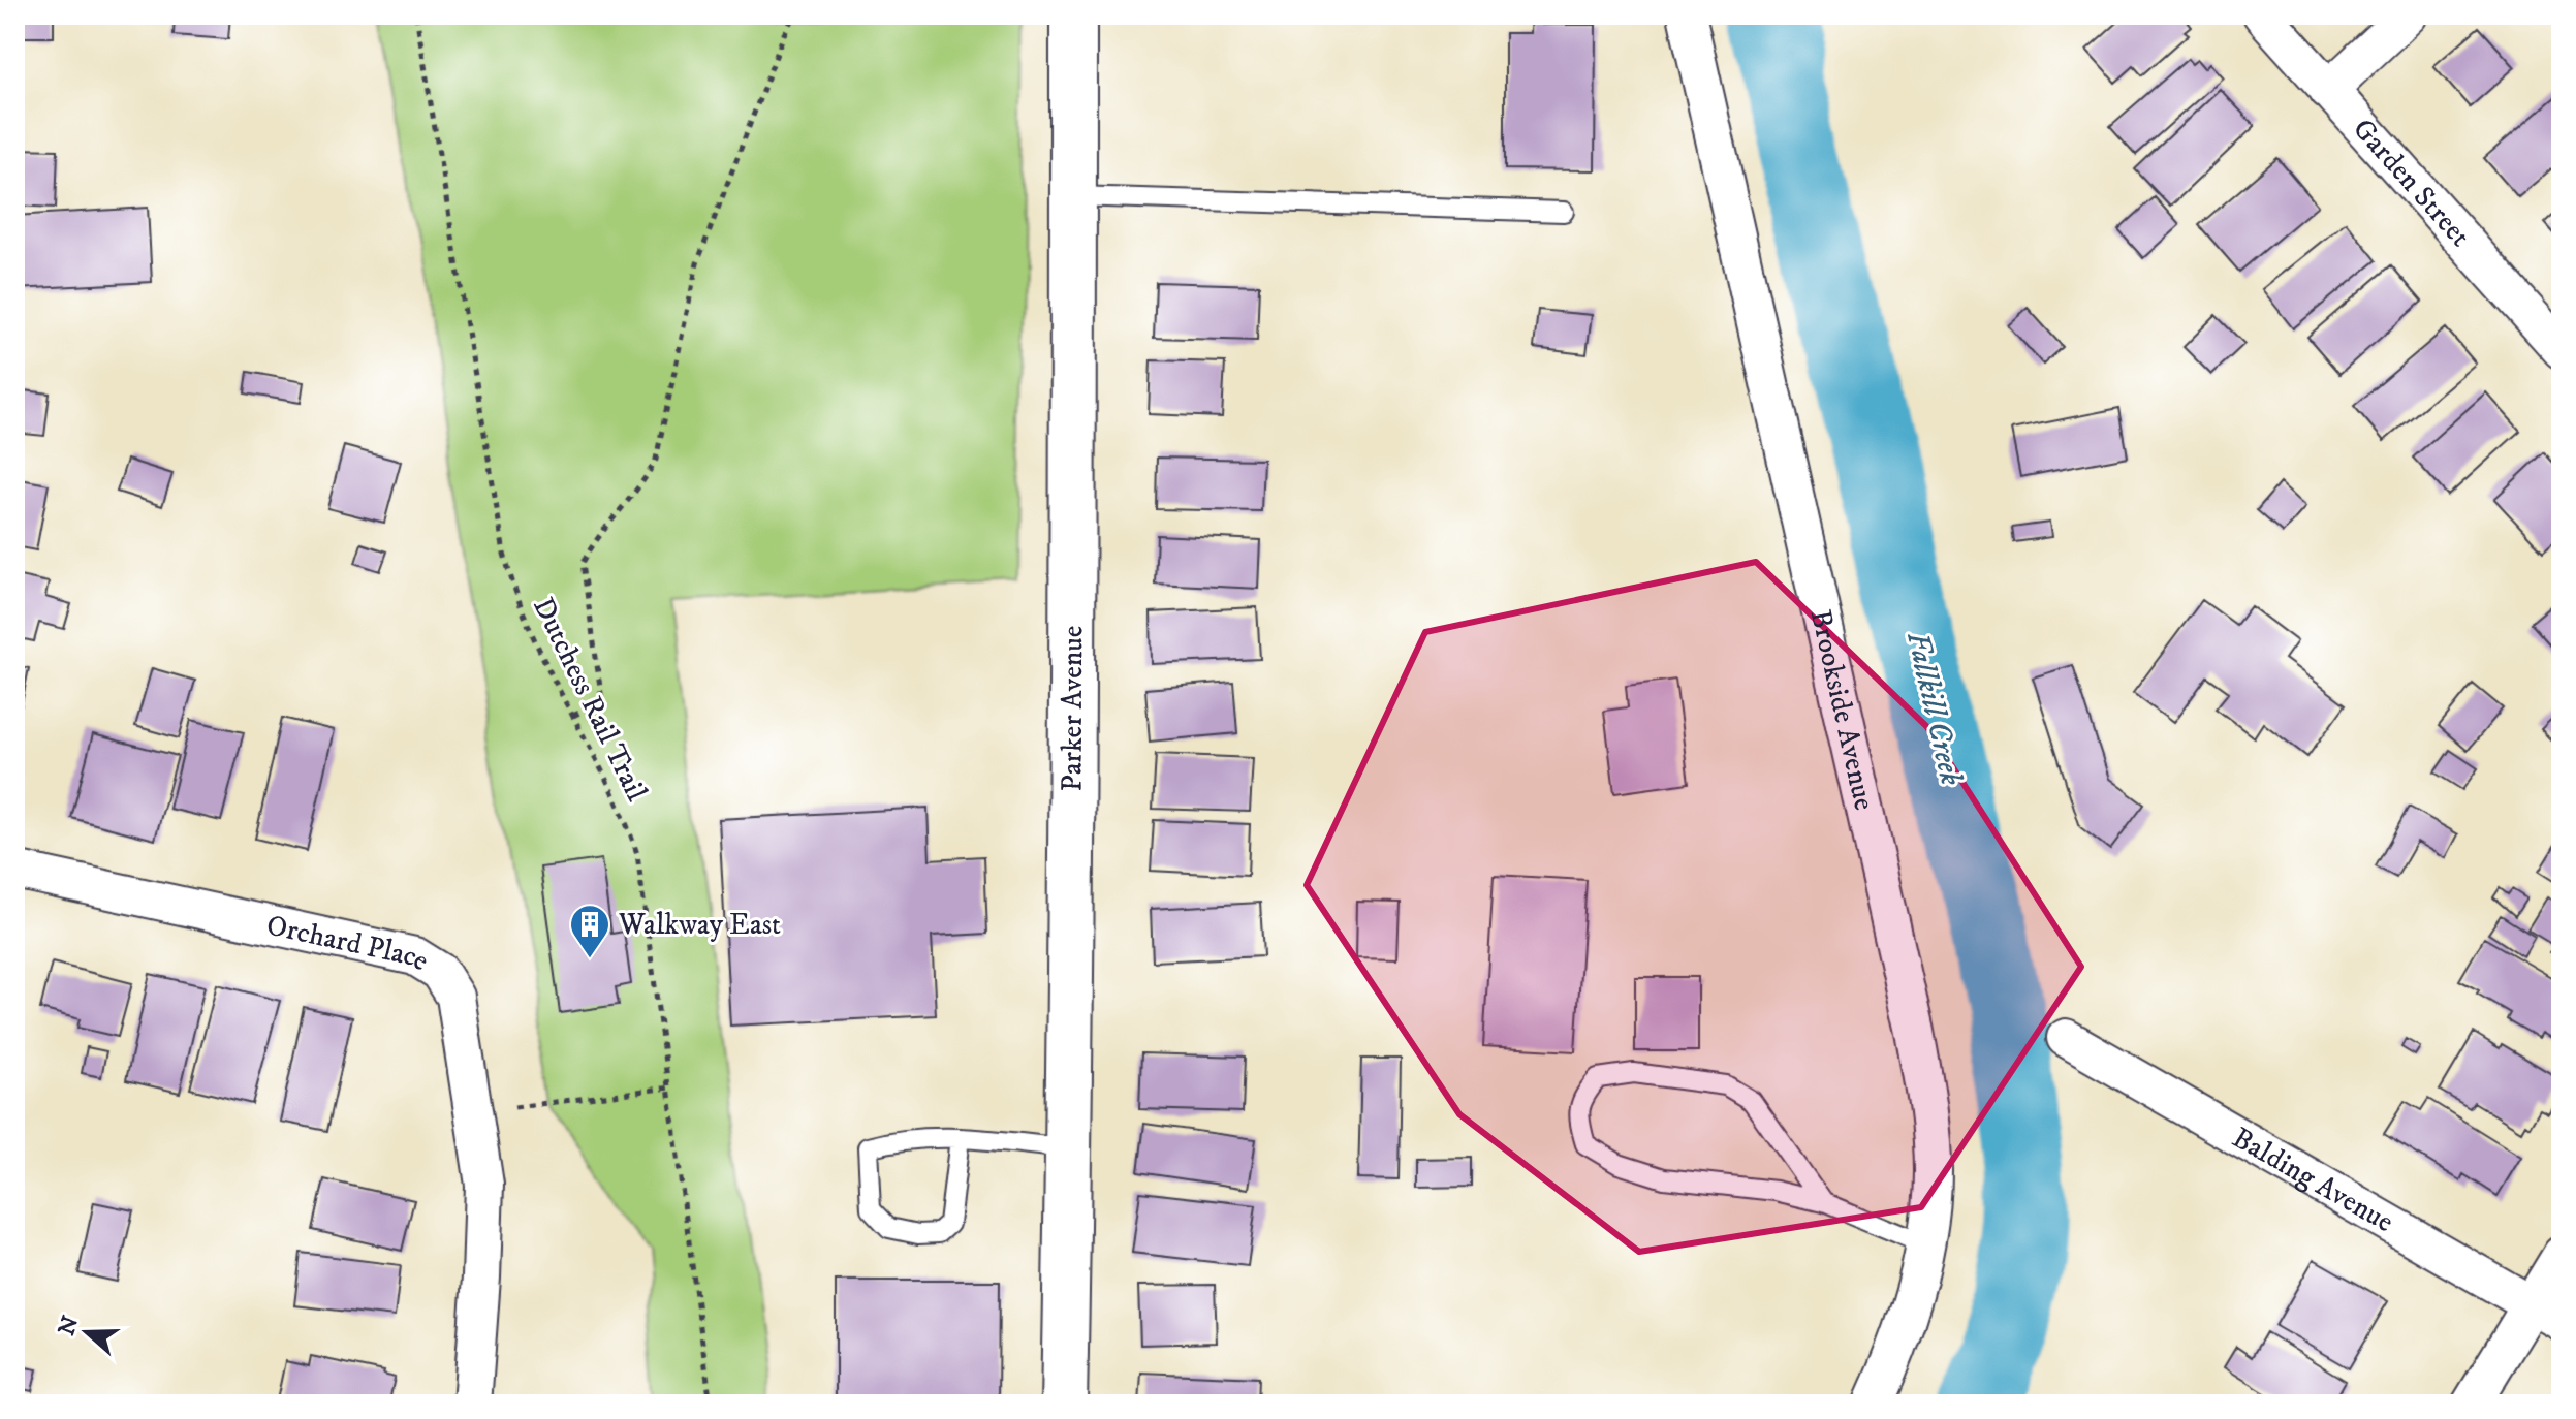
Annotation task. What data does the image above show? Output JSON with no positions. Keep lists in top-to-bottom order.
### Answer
{
  "streets": {
    "main road": ["Parker Avenue"],
    "street": [
      "Garden Street",
      "Brookside Avenue",
      "Orchard Place",
      "Balding Avenue"
    ],
    "path": ["Dutchess Rail Trail"]
  },
  "water": ["Fallkill Creek"],
  "places": {
    "building": ["Walkway East"]
  },
  "north": "left"
}
